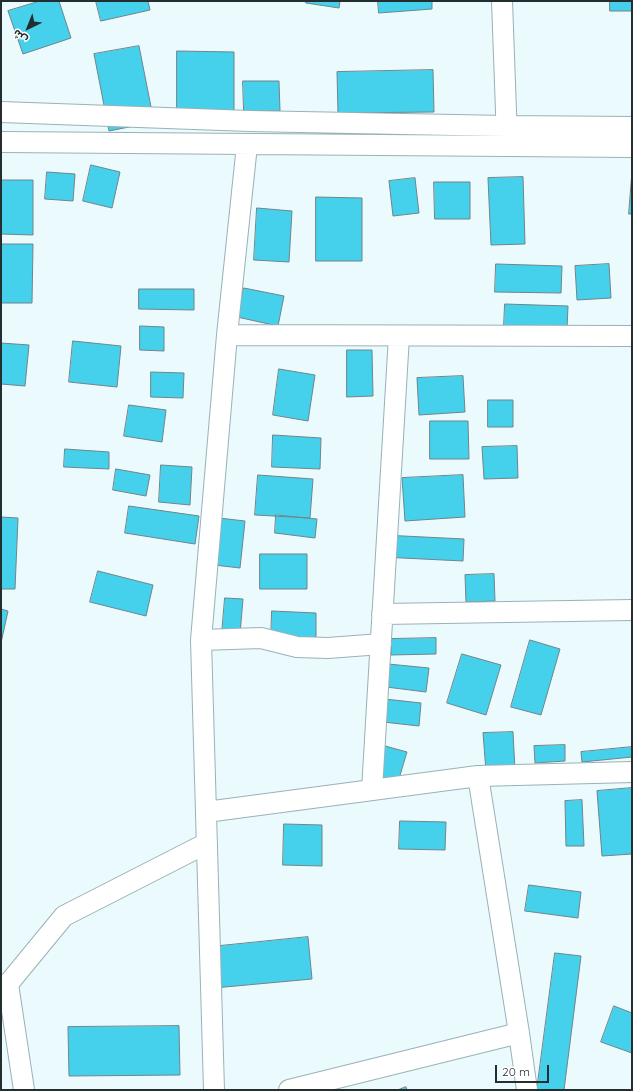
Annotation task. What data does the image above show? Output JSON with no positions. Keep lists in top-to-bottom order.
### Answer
{
  "scale_bar": "20 m",
  "north": "bottom left"
}
